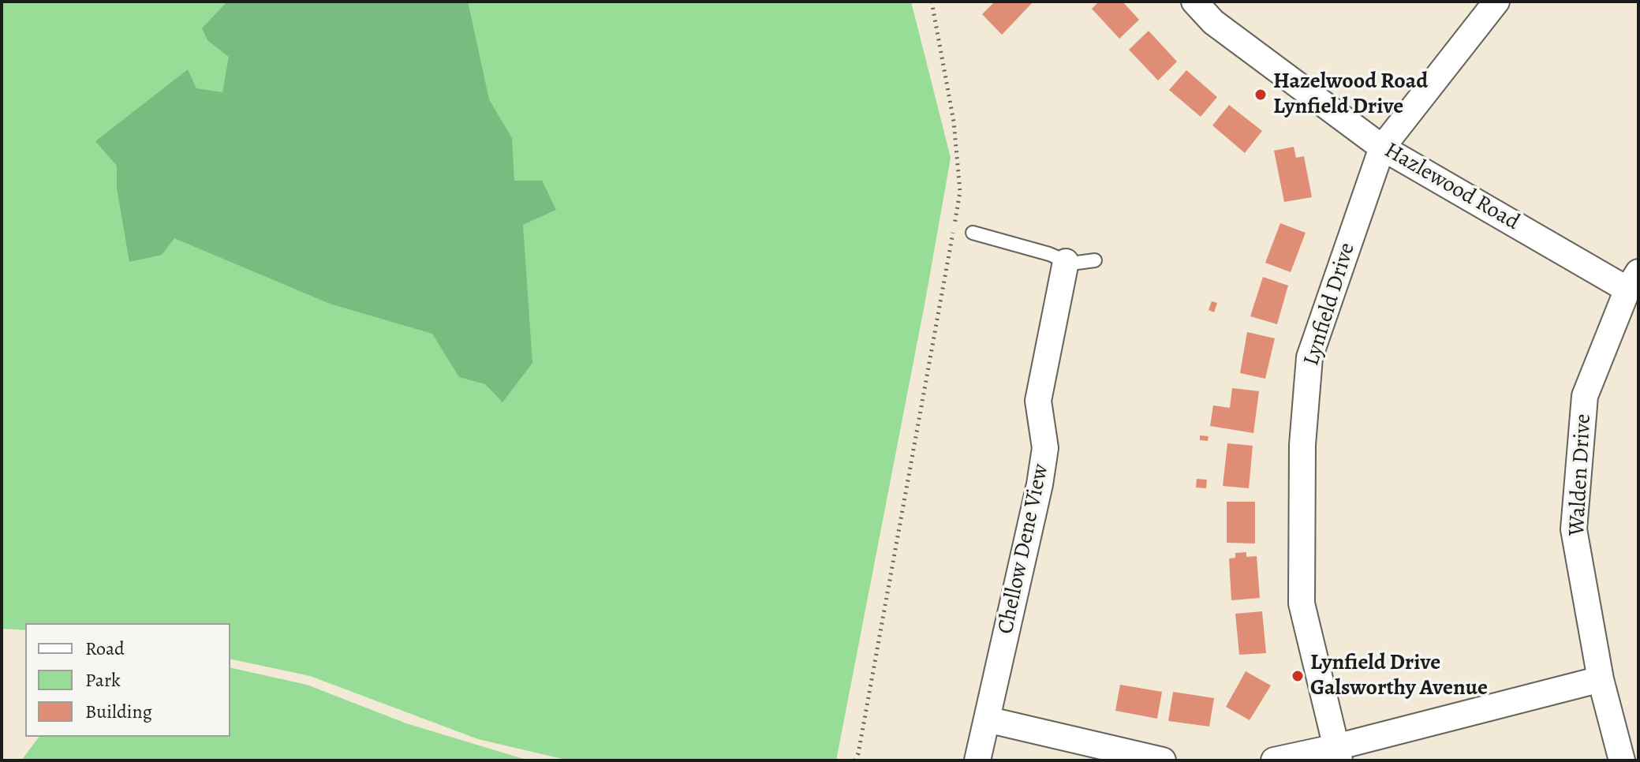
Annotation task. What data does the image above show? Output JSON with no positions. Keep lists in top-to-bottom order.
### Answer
{
  "streets": {
    "street": [
      "Hazlewood Road",
      "Lynfield Drive",
      "Walden Drive",
      "Chellow Dene View"
    ]
  },
  "crossings": [
    ["Hazlewood Road", "Lynfield Drive"],
    ["Hazlewood Road", "Walden Drive"]
  ],
  "places": ["Hazelwood Road Lynfield Drive", "Lynfield Drive Galsworthy Avenue"],
  "legend": ["Road", "Park", "Building"]
}
